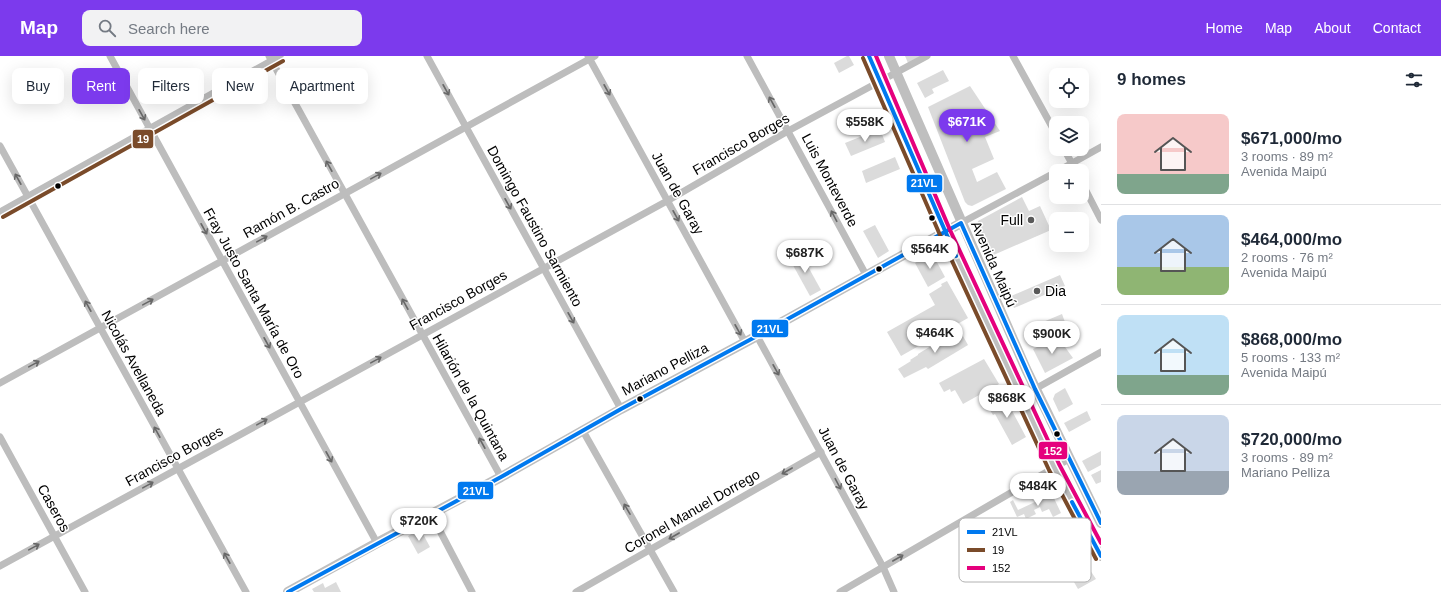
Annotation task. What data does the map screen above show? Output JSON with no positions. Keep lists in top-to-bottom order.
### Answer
{
  "streets": {
    "main road": ["Avenida Maipú", "Mariano Pelliza"],
    "street": [
      "Francisco Borges",
      "Luis Monteverde",
      "Juan de Garay",
      "Ramón B. Castro",
      "Domingo Faustino Sarmiento",
      "Fray Justo Santa María de Oro",
      "Nicolás Avellaneda",
      "Hilarión de la Quintana",
      "Caseros",
      "Coronel Manuel Dorrego"
    ]
  },
  "crossings": [
    ["Francisco Borges", "Luis Monteverde"],
    ["Francisco Borges", "Juan de Garay"],
    ["Francisco Borges", "Domingo Faustino Sarmiento"],
    ["Francisco Borges", "Avenida Maipú"],
    ["Francisco Borges", "Fray Justo Santa María de Oro"],
    ["Francisco Borges", "Nicolás Avellaneda"],
    ["Francisco Borges", "Hilarión de la Quintana"],
    ["Francisco Borges", "Caseros"],
    ["Luis Monteverde", "Mariano Pelliza"],
    ["Juan de Garay", "Ramón B. Castro"],
    ["Juan de Garay", "Mariano Pelliza"],
    ["Juan de Garay", "Coronel Manuel Dorrego"],
    ["Ramón B. Castro", "Domingo Faustino Sarmiento"],
    ["Ramón B. Castro", "Fray Justo Santa María de Oro"],
    ["Ramón B. Castro", "Nicolás Avellaneda"],
    ["Ramón B. Castro", "Hilarión de la Quintana"],
    ["Domingo Faustino Sarmiento", "Mariano Pelliza"],
    ["Avenida Maipú", "Mariano Pelliza"],
    ["Fray Justo Santa María de Oro", "Mariano Pelliza"],
    ["Mariano Pelliza", "Hilarión de la Quintana"]
  ],
  "one_way": [
    "Francisco Borges",
    "Luis Monteverde",
    "Juan de Garay",
    "Ramón B. Castro",
    "Domingo Faustino Sarmiento",
    "Fray Justo Santa María de Oro",
    "Nicolás Avellaneda",
    "Hilarión de la Quintana",
    "Coronel Manuel Dorrego"
  ],
  "places": ["Full", "Dia"],
  "lines": ["transit line 21VL", "transit line 152", "transit line 19"],
  "legend": ["21VL", "19", "152"],
  "page": {
    "header": "Map",
    "search": "Search here",
    "nav": [
      "Home",
      "Map",
      "About",
      "Contact"
    ],
    "heading": "9 homes",
    "map_buttons": ["+", "−"],
    "chip": [
      "Buy",
      "Rent",
      "Filters",
      "New",
      "Apartment"
    ],
    "list": [
      {
        "name": "$671,000/mo",
        "note": "3 rooms · 89 m² · Avenida Maipú"
      },
      {
        "name": "$464,000/mo",
        "note": "2 rooms · 76 m² · Avenida Maipú"
      },
      {
        "name": "$868,000/mo",
        "note": "5 rooms · 133 m² · Avenida Maipú"
      },
      {
        "name": "$720,000/mo",
        "note": "3 rooms · 89 m² · Mariano Pelliza"
      }
    ],
    "price": [
      "$558K",
      "$671K",
      "$564K",
      "$687K",
      "$464K",
      "$900K",
      "$868K",
      "$484K",
      "$720K"
    ]
  }
}
